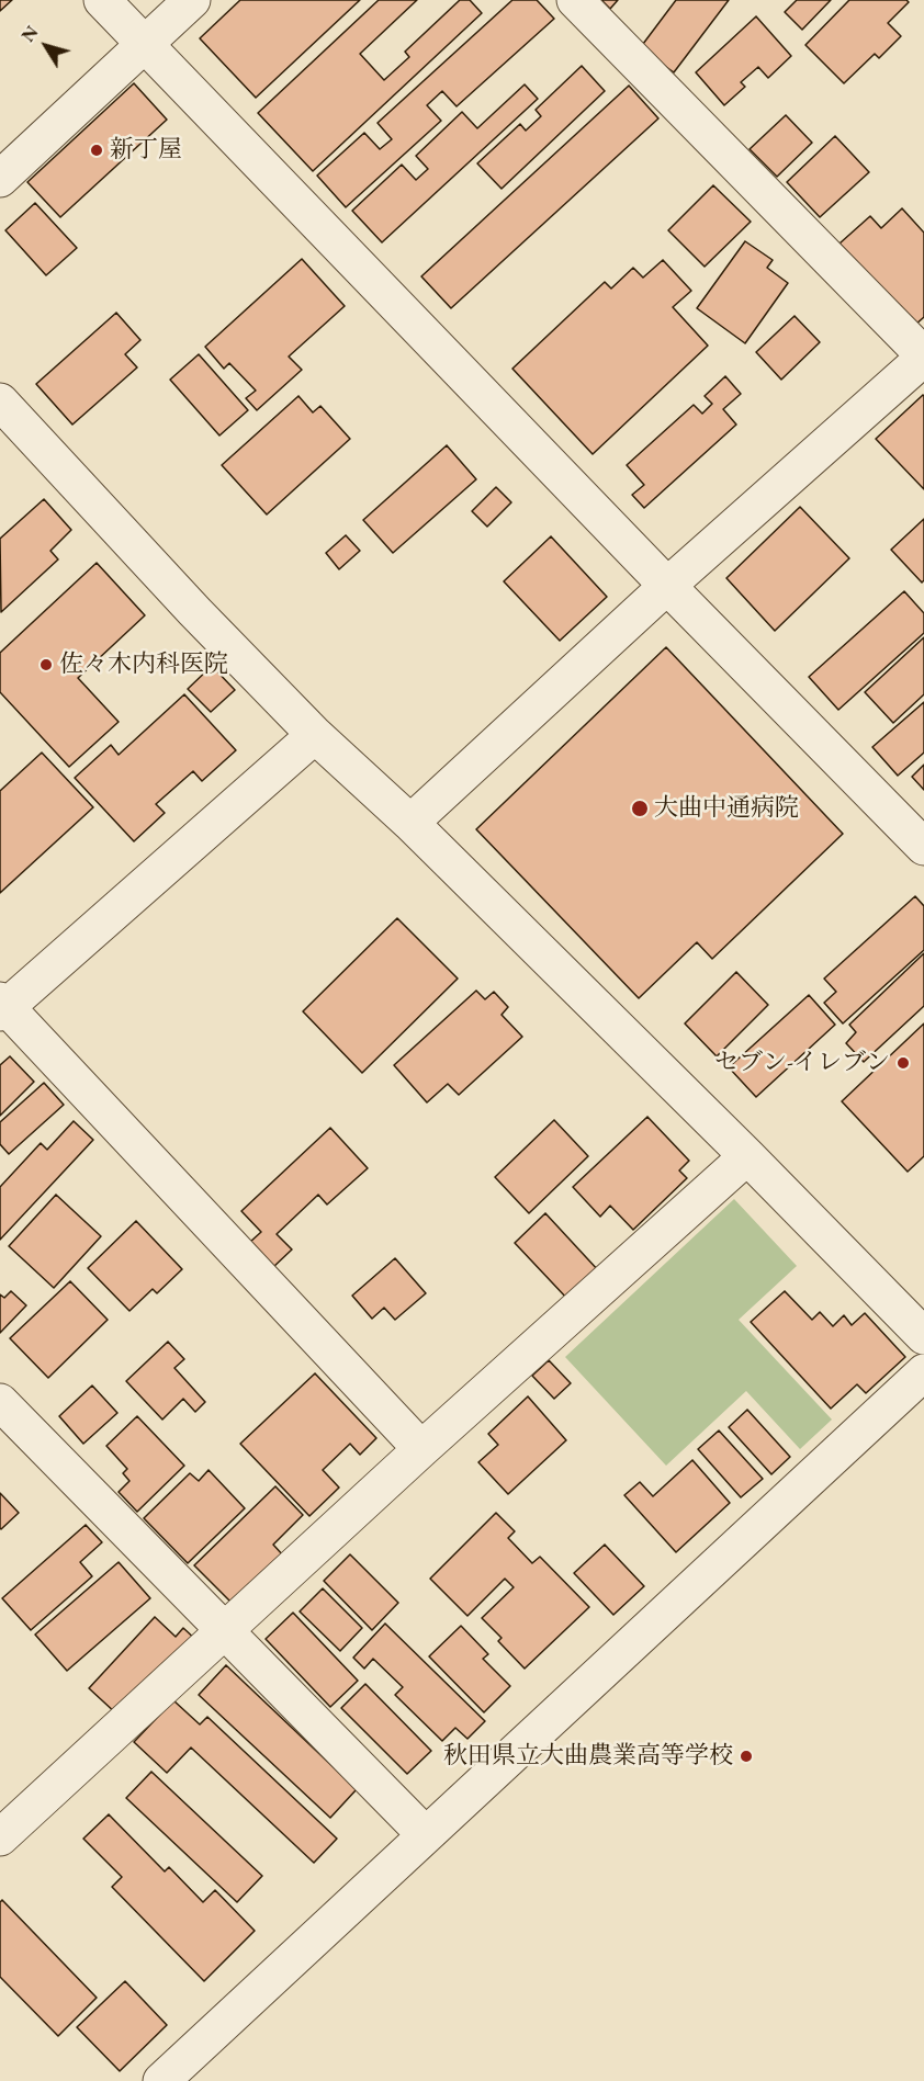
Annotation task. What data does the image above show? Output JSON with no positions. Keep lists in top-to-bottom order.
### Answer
{
  "places": [
    "新丁屋",
    "佐々木内科医院",
    "大曲中通病院",
    "セブン-イレブン",
    "秋田県立大曲農業高等学校"
  ],
  "north": "top left"
}
